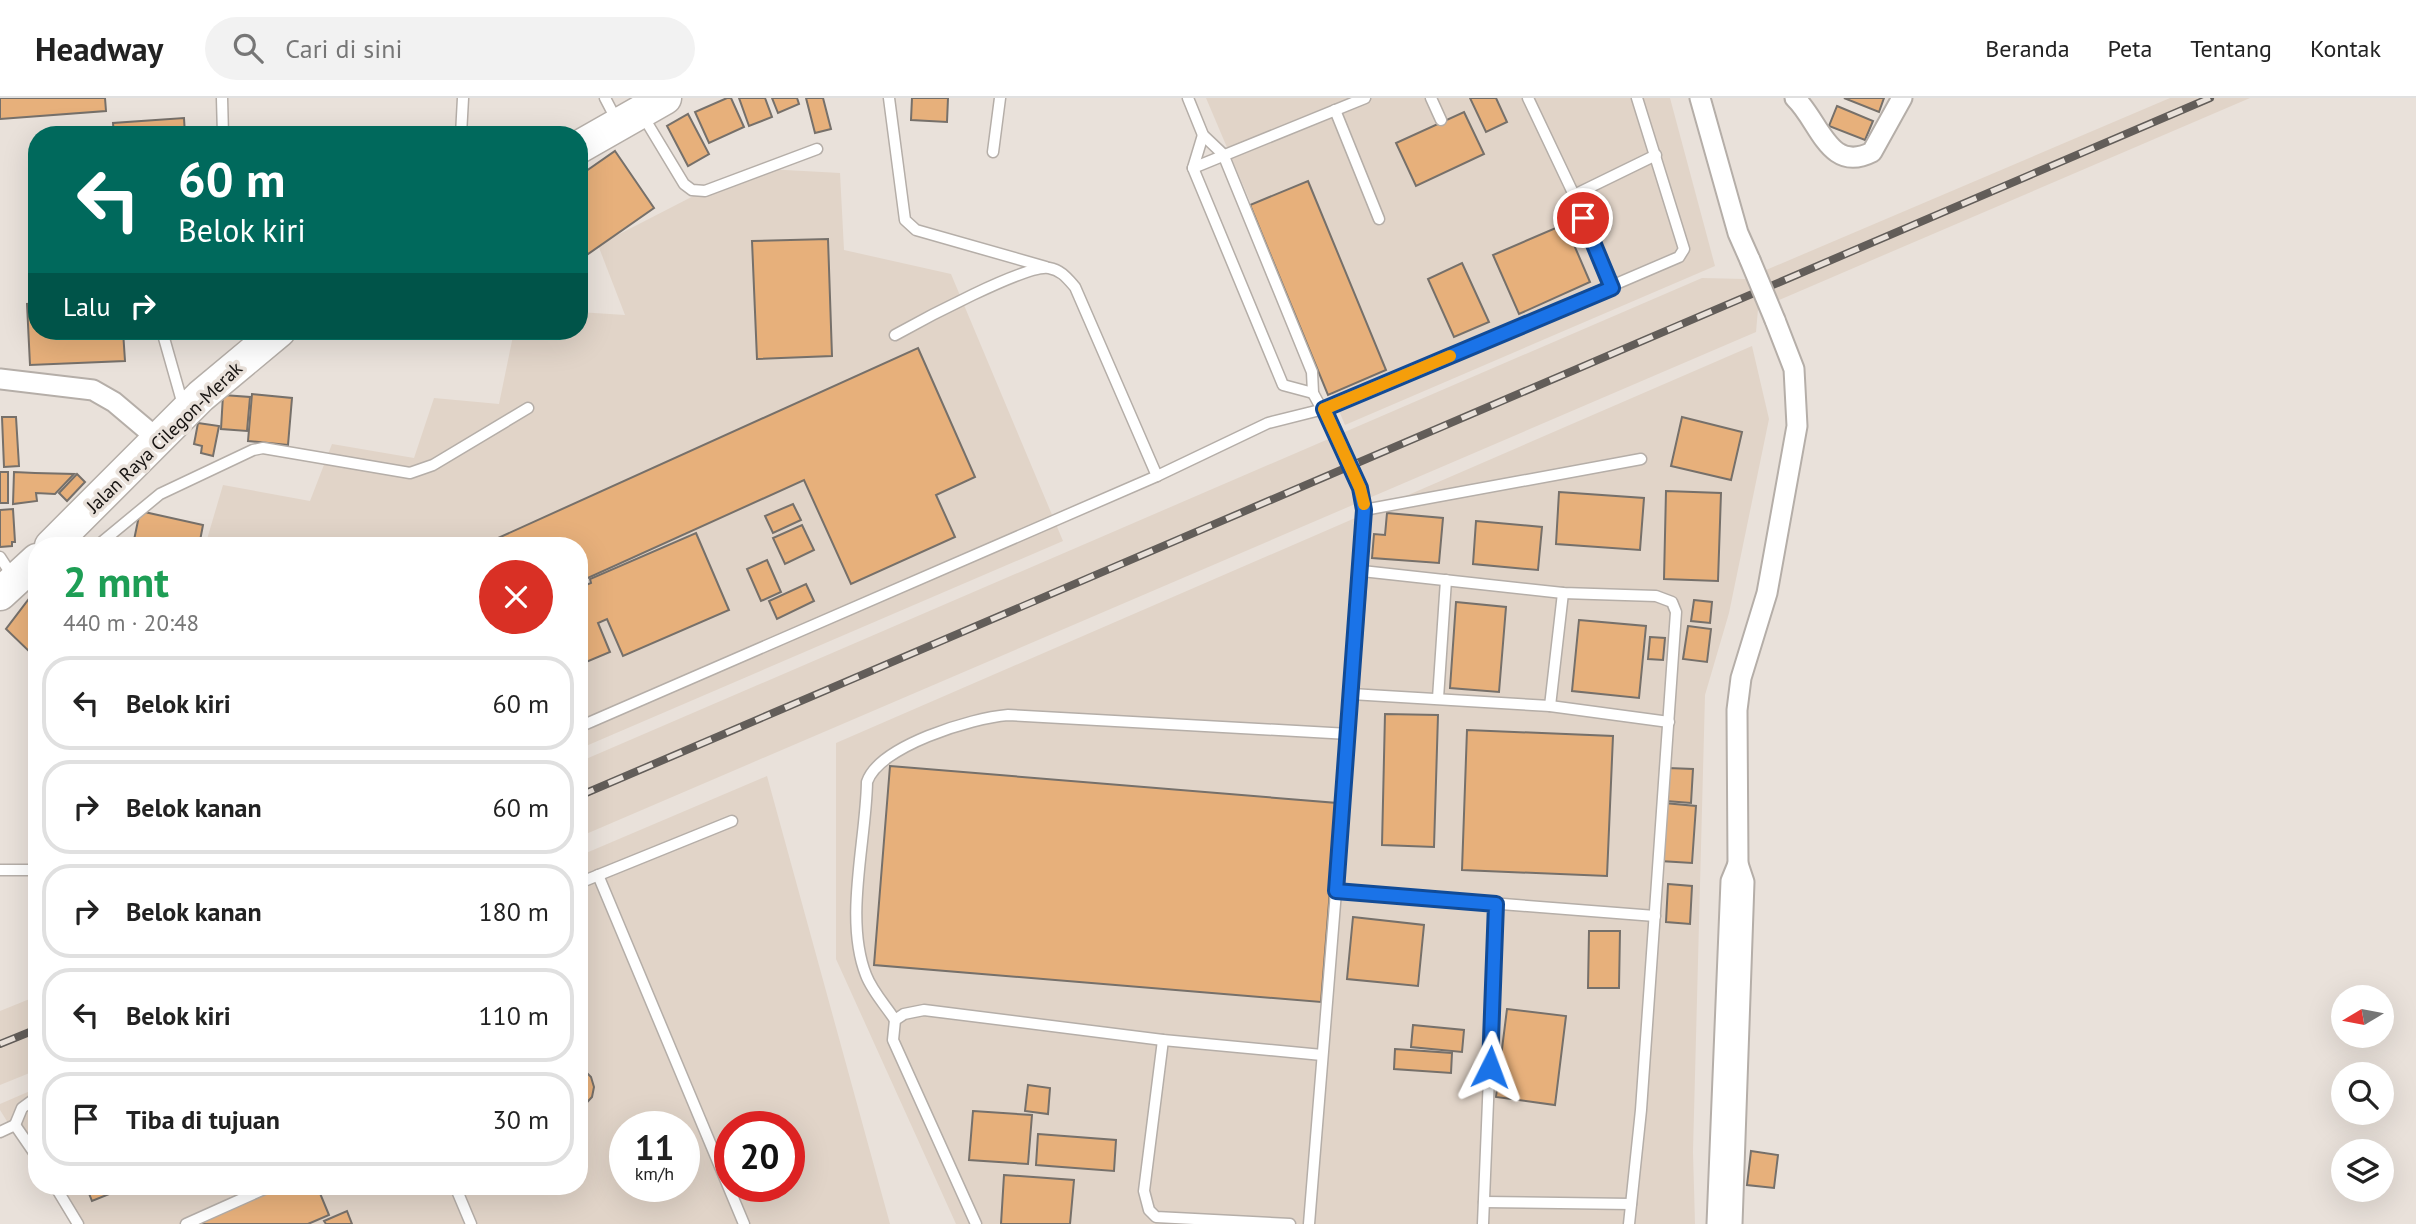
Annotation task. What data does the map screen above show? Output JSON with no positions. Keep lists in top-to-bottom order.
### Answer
{
  "streets": {
    "highway": ["Jalan Raya Cilegon-Merak"]
  },
  "north": "left",
  "page": {
    "header": "Headway",
    "search": "Cari di sini",
    "nav": [
      "Beranda",
      "Peta",
      "Tentang",
      "Kontak"
    ],
    "turn": ["60 m", "Belok kiri"],
    "then": "Lalu",
    "heading": ["2 mnt", "440 m · 20:48"],
    "list": [
      {
        "name": "Belok kiri",
        "value": "60 m"
      },
      {
        "name": "Belok kanan",
        "value": "60 m"
      },
      {
        "name": "Belok kanan",
        "value": "180 m"
      },
      {
        "name": "Belok kiri",
        "value": "110 m"
      },
      {
        "name": "Tiba di tujuan",
        "value": "30 m"
      }
    ],
    "speed": "11 km/h",
    "limit": "20"
  }
}
